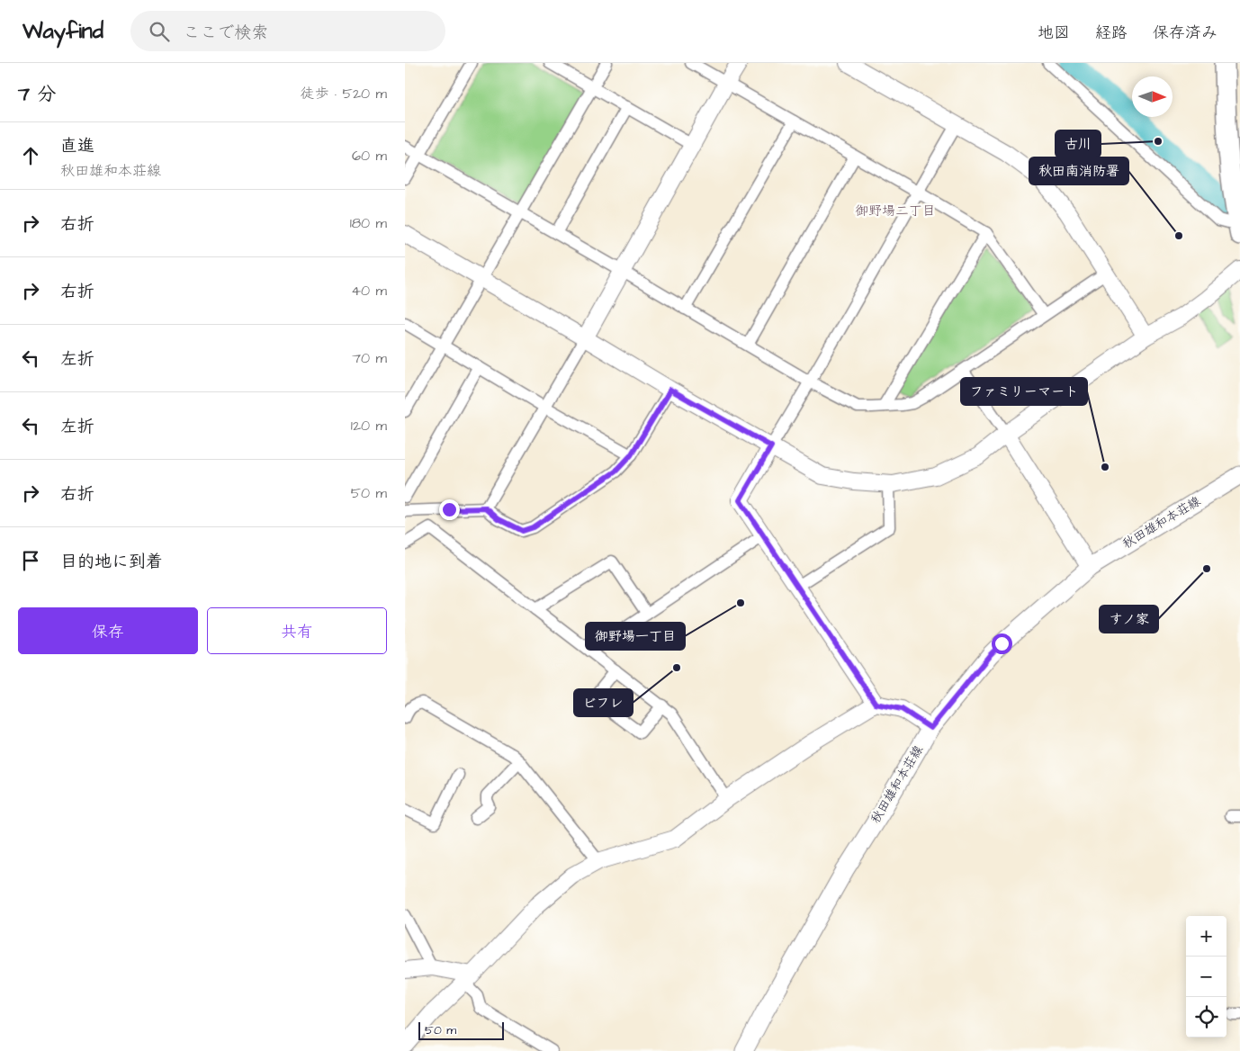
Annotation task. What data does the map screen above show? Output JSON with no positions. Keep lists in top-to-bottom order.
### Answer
{
  "streets": {
    "main road": ["秋田雄和本荘線"]
  },
  "districts": ["御野場二丁目"],
  "places": [
    "古川",
    "秋田南消防署",
    "ファミリーマート",
    "すノ家",
    "御野場一丁目",
    "ビフレ"
  ],
  "scale_bar": "50 m",
  "north": "right",
  "page": {
    "header": "Wayfind",
    "search": "ここで検索",
    "nav": ["地図", "経路", "保存済み"],
    "heading": ["7 分", "徒歩 · 520 m"],
    "list": [
      ["直進", "秋田雄和本荘線", "60 m"],
      ["右折", "180 m"],
      ["右折", "40 m"],
      ["左折", "70 m"],
      ["左折", "120 m"],
      ["右折", "50 m"],
      "目的地に到着"
    ],
    "buttons": ["保存", "共有"],
    "map_buttons": ["+", "−"],
    "scale": "50 m"
  }
}
